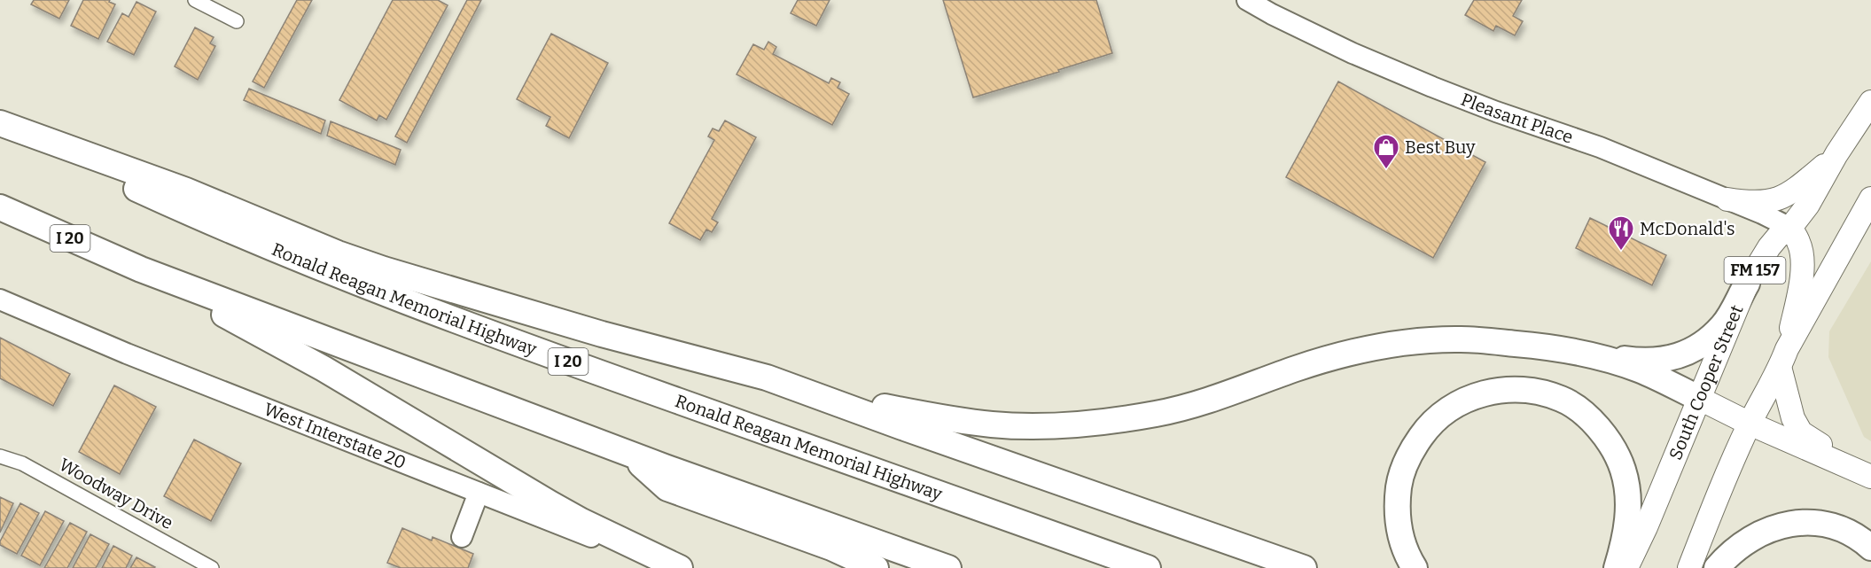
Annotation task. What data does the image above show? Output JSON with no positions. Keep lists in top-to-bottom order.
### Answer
{
  "streets": {
    "highway": ["I 20", "Ronald Reagan Memorial Highway"],
    "main road": [
      "Pleasant Place",
      "FM 157",
      "South Cooper Street",
      "West Interstate 20"
    ],
    "street": ["Woodway Drive"]
  },
  "crossings": [
    ["Pleasant Place", "South Cooper Street"]
  ],
  "places": {
    "shop": ["Best Buy"],
    "restaurant": ["McDonald's"]
  }
}
